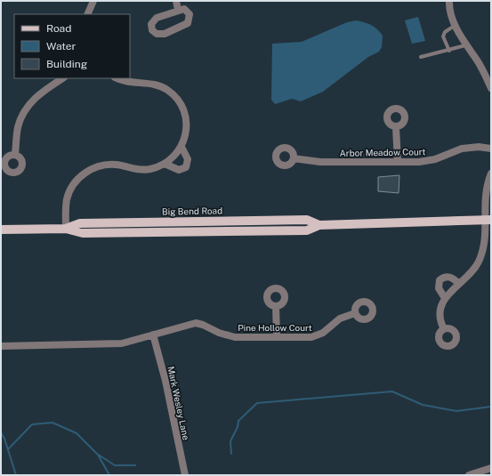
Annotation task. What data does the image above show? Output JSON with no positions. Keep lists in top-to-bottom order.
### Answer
{
  "streets": {
    "street": ["Arbor Meadow Court", "Pine Hollow Court", "Mark Wesley Lane"]
  },
  "crossings": [
    ["Pine Hollow Court", "Mark Wesley Lane"]
  ],
  "legend": ["Road", "Water", "Building"]
}
